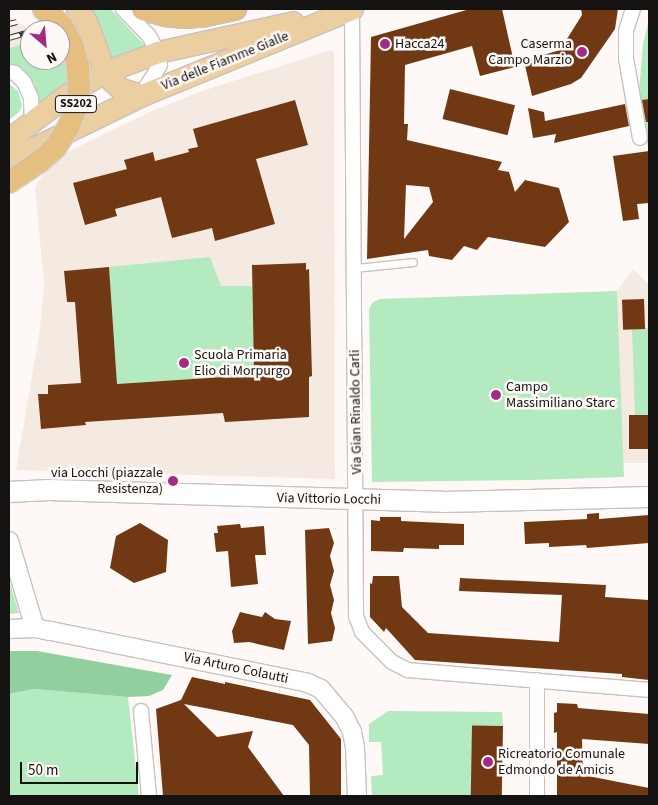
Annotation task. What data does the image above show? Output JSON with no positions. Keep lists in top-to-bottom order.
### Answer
{
  "streets": {
    "highway": ["SS202"],
    "main road": ["Via delle Fiamme Gialle", "Via Vittorio Locchi"],
    "street": ["Via Gian Rinaldo Carli", "Via Arturo Colautti"]
  },
  "crossings": [
    ["Via delle Fiamme Gialle", "SS202"],
    ["Via delle Fiamme Gialle", "Via Gian Rinaldo Carli"],
    ["Via Gian Rinaldo Carli", "Via Vittorio Locchi"]
  ],
  "places": [
    "Hacca24",
    "Caserma Campo Marzio",
    "Scuola Primaria Elio di Morpurgo",
    "Campo Massimiliano Starc",
    "via Locchi (piazzale Resistenza)",
    "Ricreatorio Comunale Edmondo de Amicis"
  ],
  "scale_bar": "50 m",
  "north": "bottom right"
}
